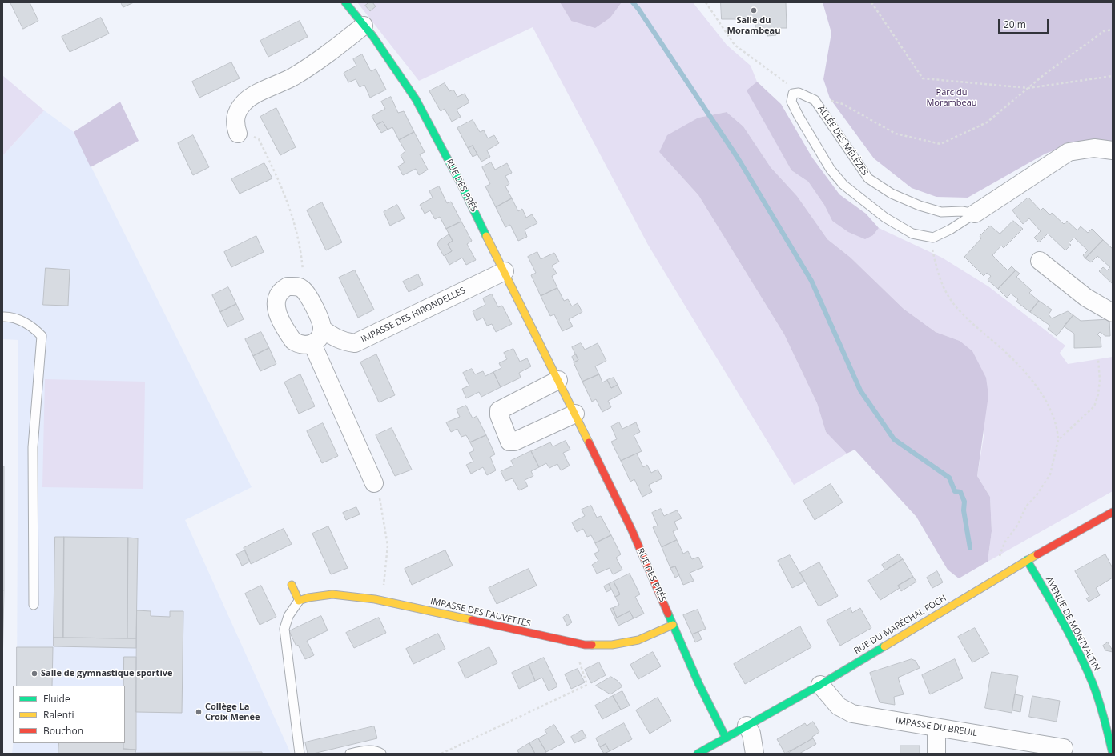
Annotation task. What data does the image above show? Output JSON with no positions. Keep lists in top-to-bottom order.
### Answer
{
  "streets": {
    "street": [
      "RUE DES PRÉS",
      "IMPASSE DES HIRONDELLES",
      "IMPASSE DES FAUVETTES",
      "AVENUE DE MONTVALTIN",
      "RUE DU MARÉCHAL FOCH",
      "IMPASSE DU BREUIL"
    ],
    "lane": ["ALLÉE DES MÉLÈZES"]
  },
  "crossings": [
    ["RUE DES PRÉS", "IMPASSE DES HIRONDELLES"],
    ["RUE DES PRÉS", "IMPASSE DES FAUVETTES"],
    ["RUE DES PRÉS", "RUE DU MARÉCHAL FOCH"],
    ["AVENUE DE MONTVALTIN", "RUE DU MARÉCHAL FOCH"],
    ["RUE DU MARÉCHAL FOCH", "IMPASSE DU BREUIL"]
  ],
  "parks": ["Parc du Morambeau"],
  "places": ["Salle du Morambeau", "Salle de gymnastique sportive", "Collège La Croix Menée"],
  "legend": ["Fluide", "Ralenti", "Bouchon"],
  "scale_bar": "20 m"
}
